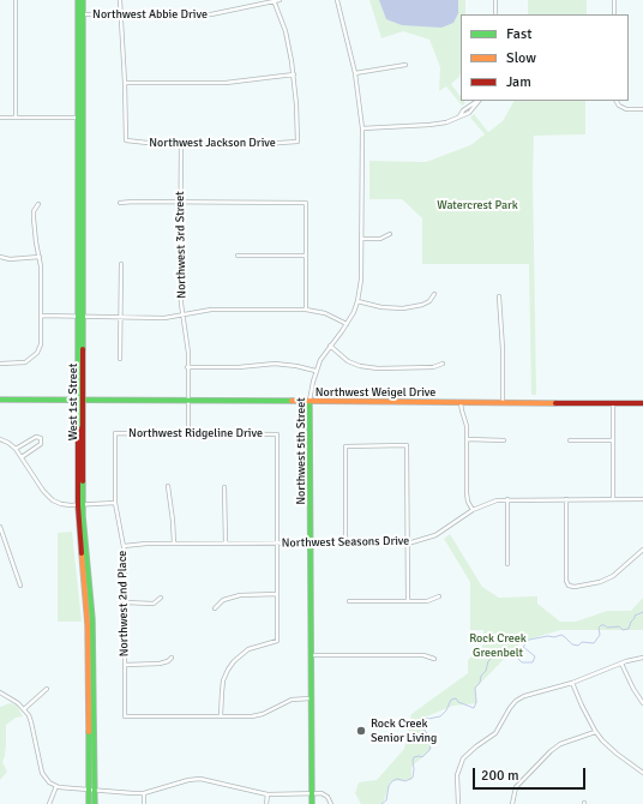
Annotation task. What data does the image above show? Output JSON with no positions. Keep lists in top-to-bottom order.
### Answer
{
  "streets": {
    "street": [
      "Northwest Abbie Drive",
      "Northwest Jackson Drive",
      "Northwest 3rd Street",
      "Northwest Weigel Drive",
      "West 1st Street",
      "Northwest Ridgeline Drive",
      "Northwest 5th Street",
      "Northwest Seasons Drive",
      "Northwest 2nd Place"
    ]
  },
  "crossings": [
    ["Northwest Abbie Drive", "West 1st Street"],
    ["Northwest Jackson Drive", "Northwest 3rd Street"],
    ["Northwest 3rd Street", "Northwest Weigel Drive"],
    ["Northwest 3rd Street", "Northwest Ridgeline Drive"],
    ["Northwest Weigel Drive", "West 1st Street"],
    ["Northwest Weigel Drive", "Northwest 5th Street"],
    ["Northwest Ridgeline Drive", "Northwest Seasons Drive"],
    ["Northwest Ridgeline Drive", "Northwest 2nd Place"],
    ["Northwest 5th Street", "Northwest Seasons Drive"],
    ["Northwest Seasons Drive", "Northwest 2nd Place"]
  ],
  "parks": ["Watercrest Park", "Rock Creek Greenbelt"],
  "places": ["Rock Creek Senior Living"],
  "legend": ["Fast", "Slow", "Jam"],
  "scale_bar": "200 m"
}
